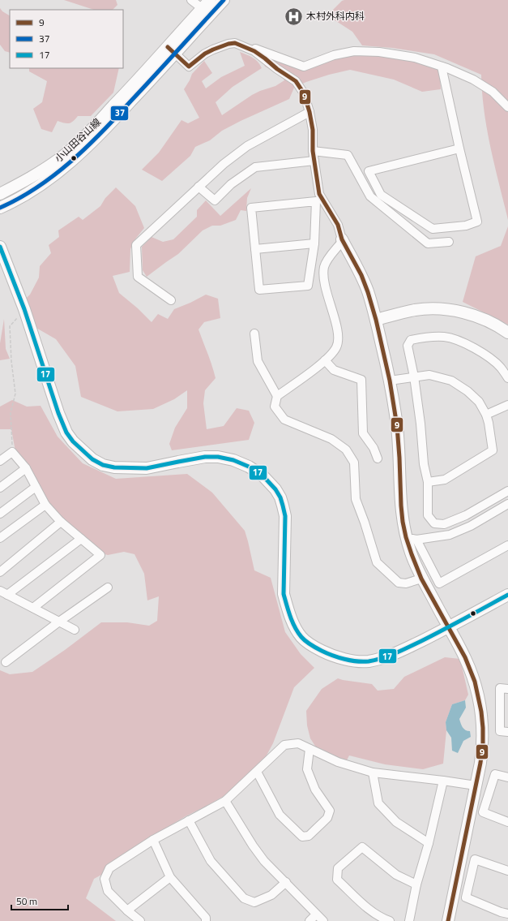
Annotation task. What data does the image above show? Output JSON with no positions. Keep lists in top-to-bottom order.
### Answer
{
  "streets": {
    "street": ["小山田谷山線"]
  },
  "places": {
    "hospital": ["木村外科内科"]
  },
  "lines": ["transit line 37", "transit line 9", "transit line 17"],
  "legend": ["9", "37", "17"],
  "scale_bar": "50 m"
}
